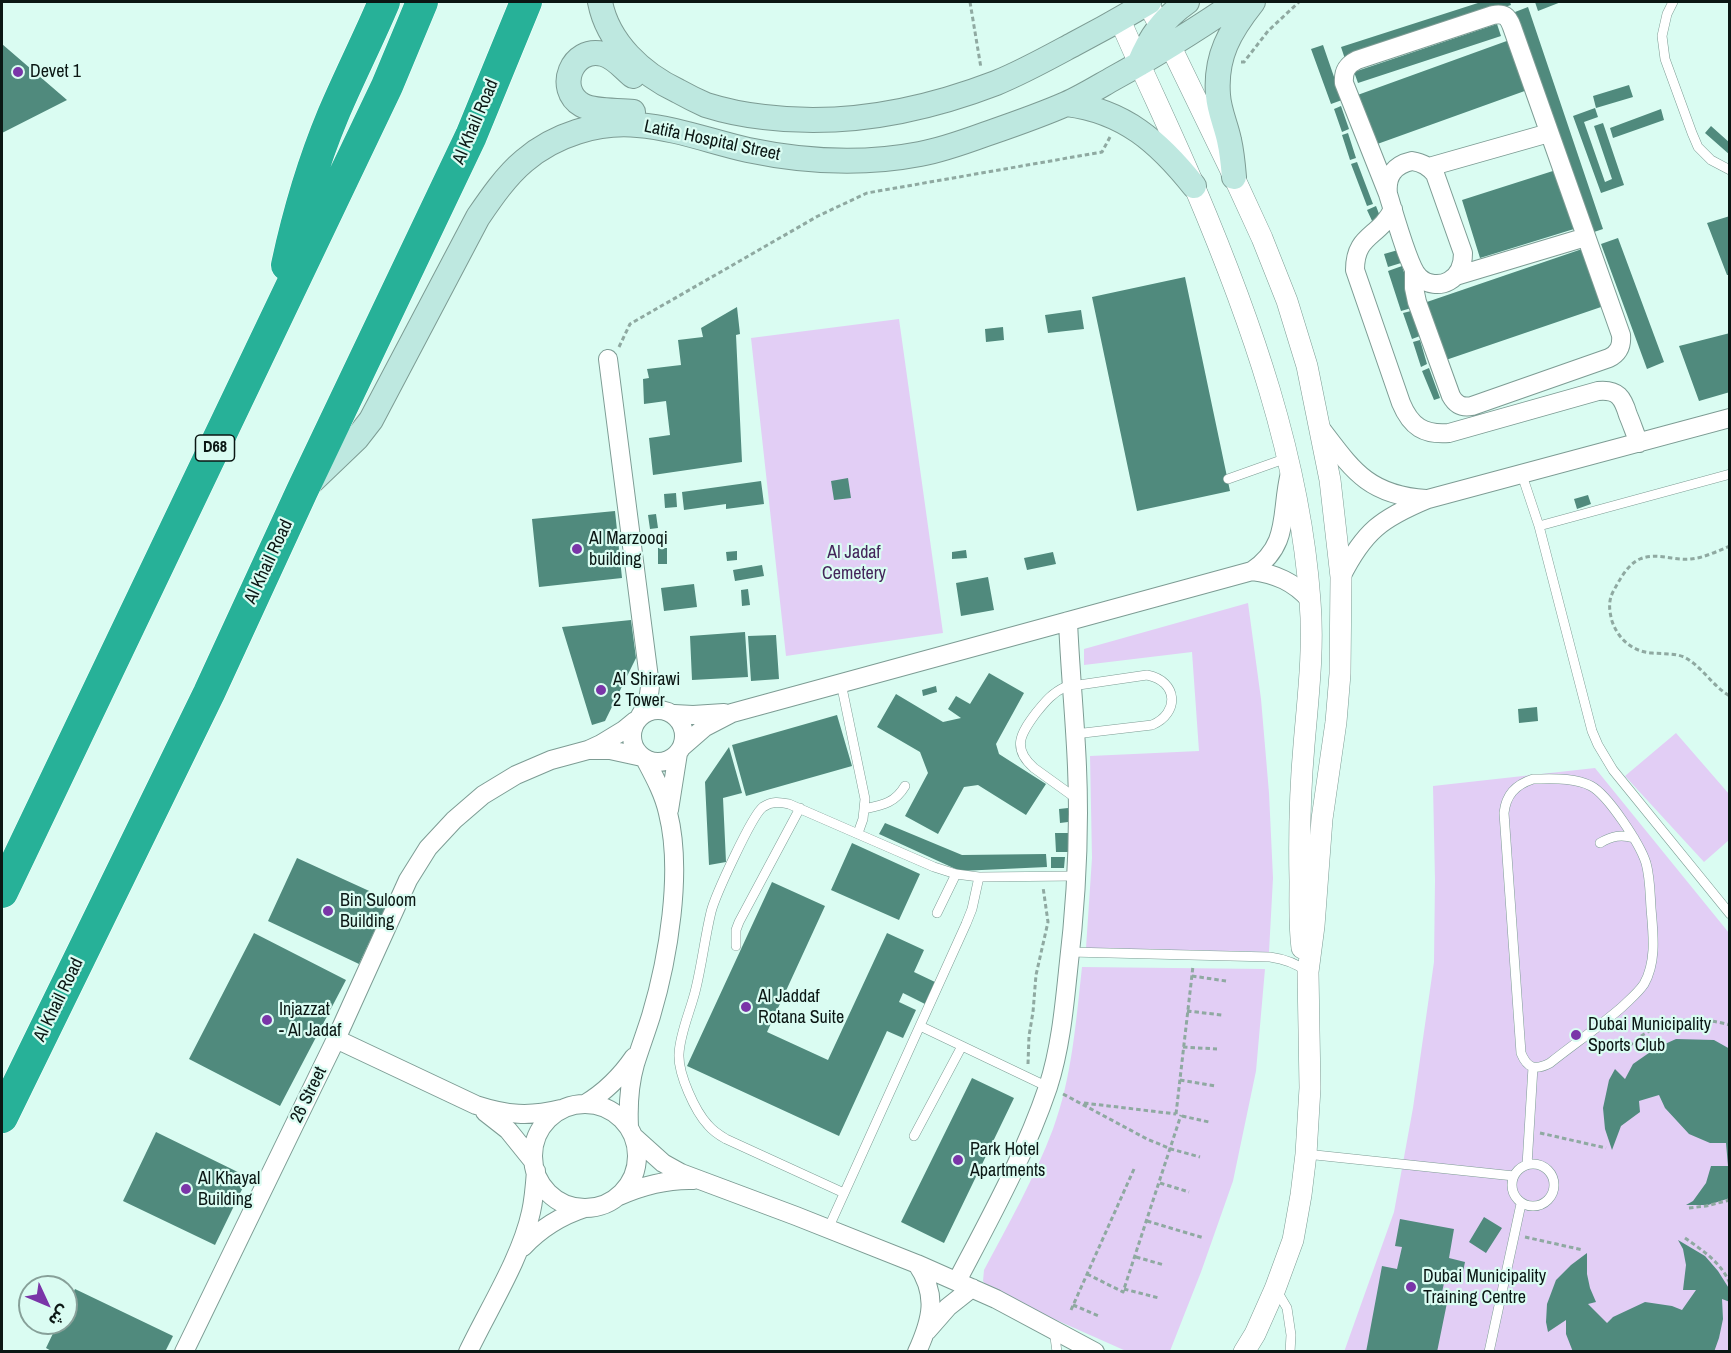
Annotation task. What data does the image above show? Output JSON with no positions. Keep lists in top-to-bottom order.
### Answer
{
  "streets": {
    "highway": ["Al Khail Road", "D68"],
    "main road": ["Latifa Hospital Street"],
    "street": ["26 Street"]
  },
  "crossings": [
    ["Al Khail Road", "Latifa Hospital Street"]
  ],
  "parks": ["Al Jadaf Cemetery"],
  "places": [
    "Devet 1",
    "Al Marzooqi building",
    "Al Shirawi 2 Tower",
    "Bin Suloom Building",
    "Al Jaddaf Rotana Suite",
    "Injazzat - Al Jadaf",
    "Dubai Municipality Sports Club",
    "Park Hotel Apartments",
    "Al Khayal Building",
    "Dubai Municipality Training Centre"
  ],
  "north": "bottom right"
}
